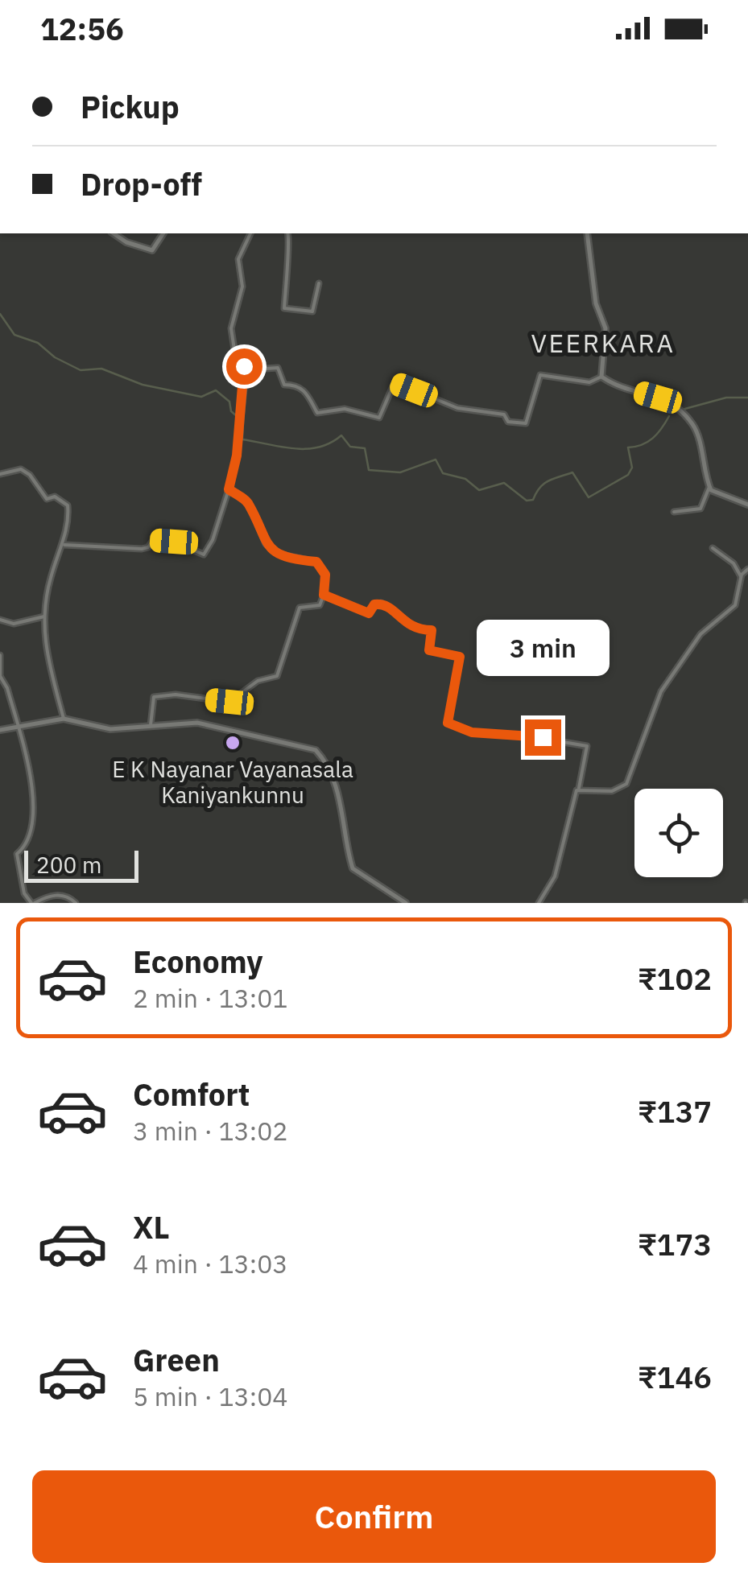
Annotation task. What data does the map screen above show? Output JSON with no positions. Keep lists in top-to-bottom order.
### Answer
{
  "districts": ["VEERKARA"],
  "places": ["E K Nayanar Vayanasala Kaniyankunnu"],
  "scale_bar": "200 m",
  "page": {
    "status": "12:56",
    "banner": ["Pickup", "Drop-off"],
    "bubble": "3 min",
    "scale": "200 m",
    "list": [
      {
        "name": "Economy",
        "note": "2 min · 13:01",
        "value": "₹102"
      },
      {
        "name": "Comfort",
        "note": "3 min · 13:02",
        "value": "₹137"
      },
      {
        "name": "XL",
        "note": "4 min · 13:03",
        "value": "₹173"
      },
      {
        "name": "Green",
        "note": "5 min · 13:04",
        "value": "₹146"
      }
    ],
    "buttons": "Confirm"
  }
}
